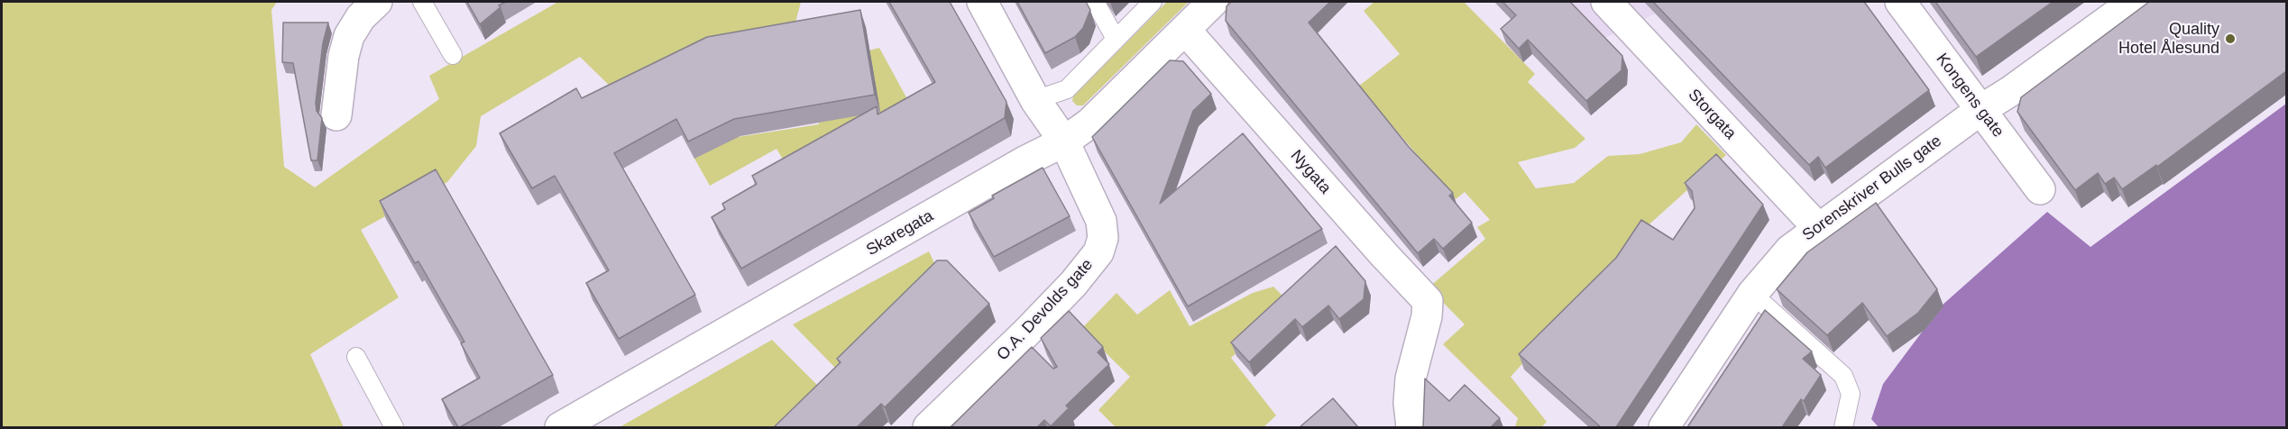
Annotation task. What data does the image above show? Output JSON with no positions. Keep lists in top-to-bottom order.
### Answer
{
  "streets": {
    "street": [
      "Kongens gate",
      "Storgata",
      "Nygata",
      "Sorenskriver Bulls gate",
      "Skaregata",
      "O.A. Devolds gate"
    ]
  },
  "crossings": [
    ["Kongens gate", "Sorenskriver Bulls gate"],
    ["Storgata", "Sorenskriver Bulls gate"],
    ["Nygata", "Skaregata"],
    ["Skaregata", "O.A. Devolds gate"]
  ],
  "places": ["Quality Hotel Ålesund"]
}
